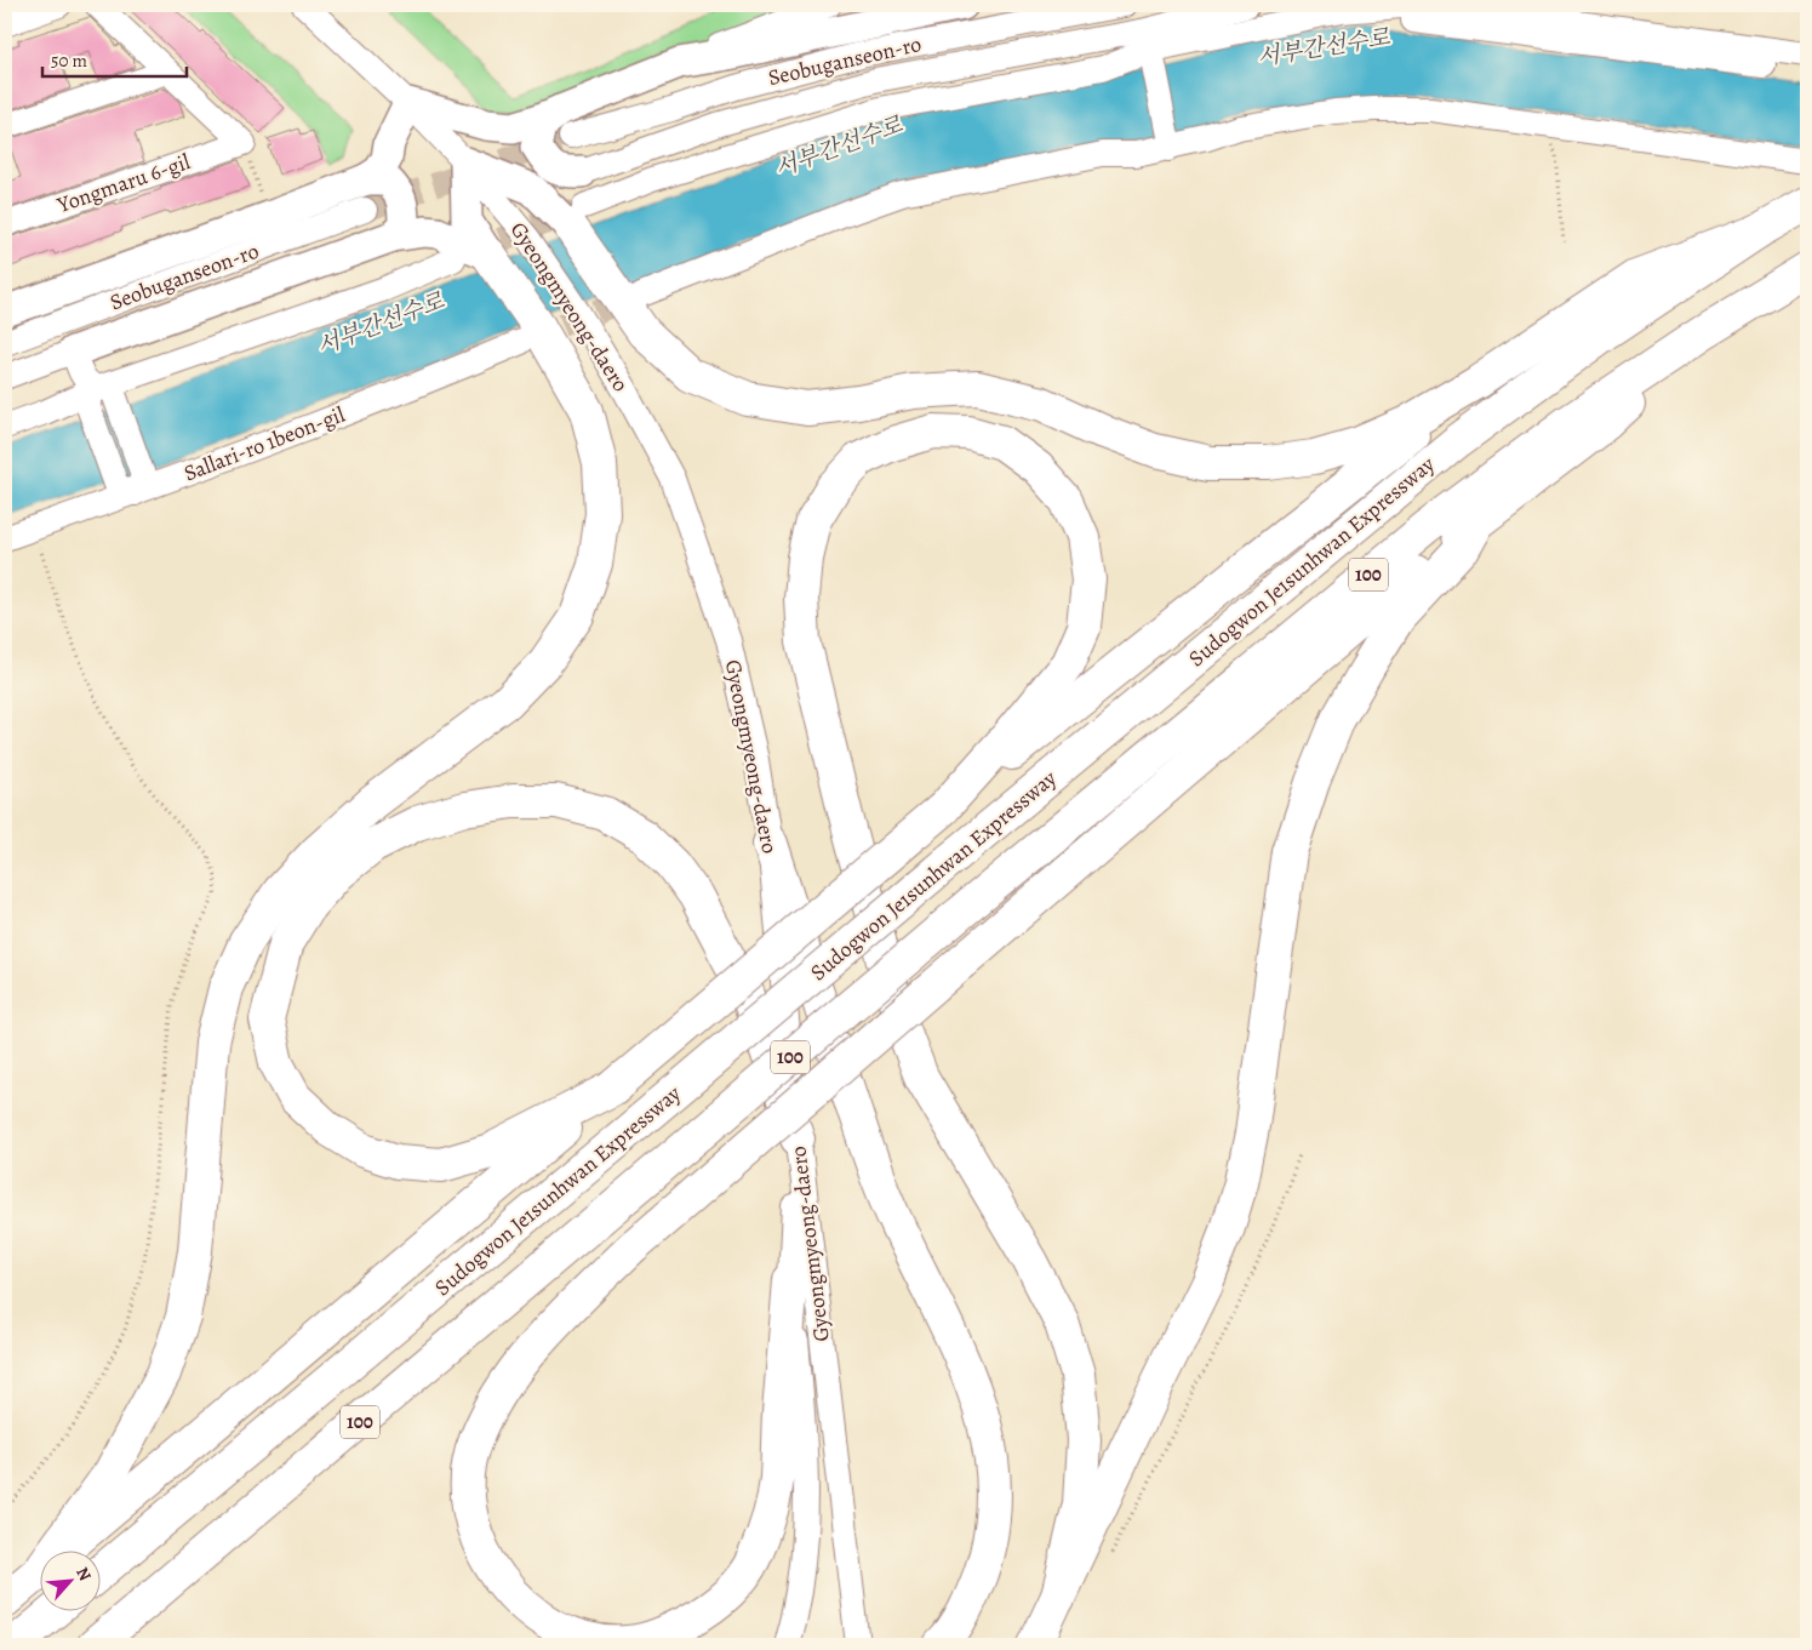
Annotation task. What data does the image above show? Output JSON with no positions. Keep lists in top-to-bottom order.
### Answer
{
  "streets": {
    "highway": ["Sudogwon Je1sunhwan Expressway", "100"],
    "street": [
      "Seobuganseon-ro",
      "Yongmaru 6-gil",
      "Gyeongmyeong-daero",
      "Sallari-ro 1beon-gil"
    ]
  },
  "water": ["서부간선수로"],
  "scale_bar": "50 m",
  "north": "top right"
}
